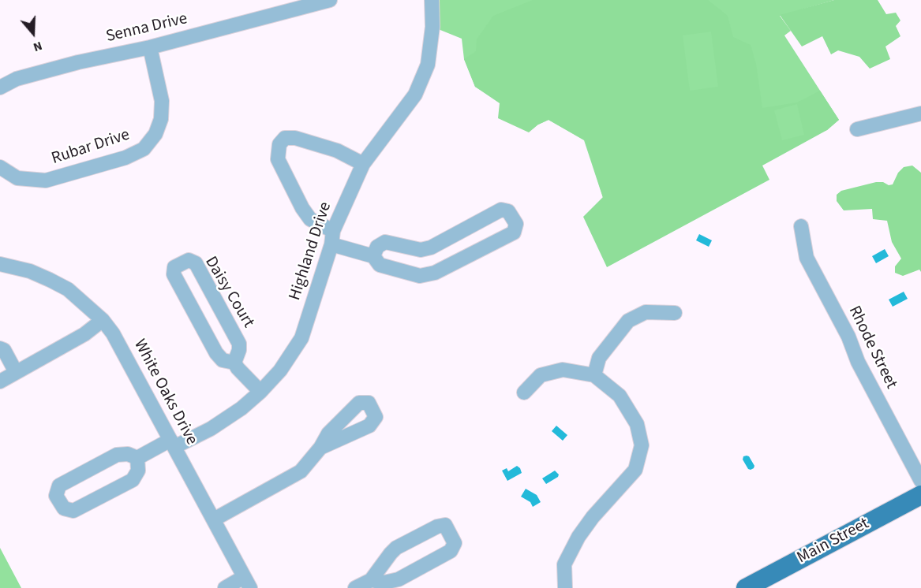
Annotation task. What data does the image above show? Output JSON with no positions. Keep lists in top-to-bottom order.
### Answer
{
  "streets": {
    "main road": ["Main Street"],
    "street": [
      "Senna Drive",
      "Rubar Drive",
      "Highland Drive",
      "Daisy Court",
      "Rhode Street",
      "White Oaks Drive"
    ]
  },
  "crossings": [
    ["Senna Drive", "Rubar Drive"],
    ["Highland Drive", "Daisy Court"],
    ["Highland Drive", "White Oaks Drive"]
  ],
  "north": "bottom"
}
